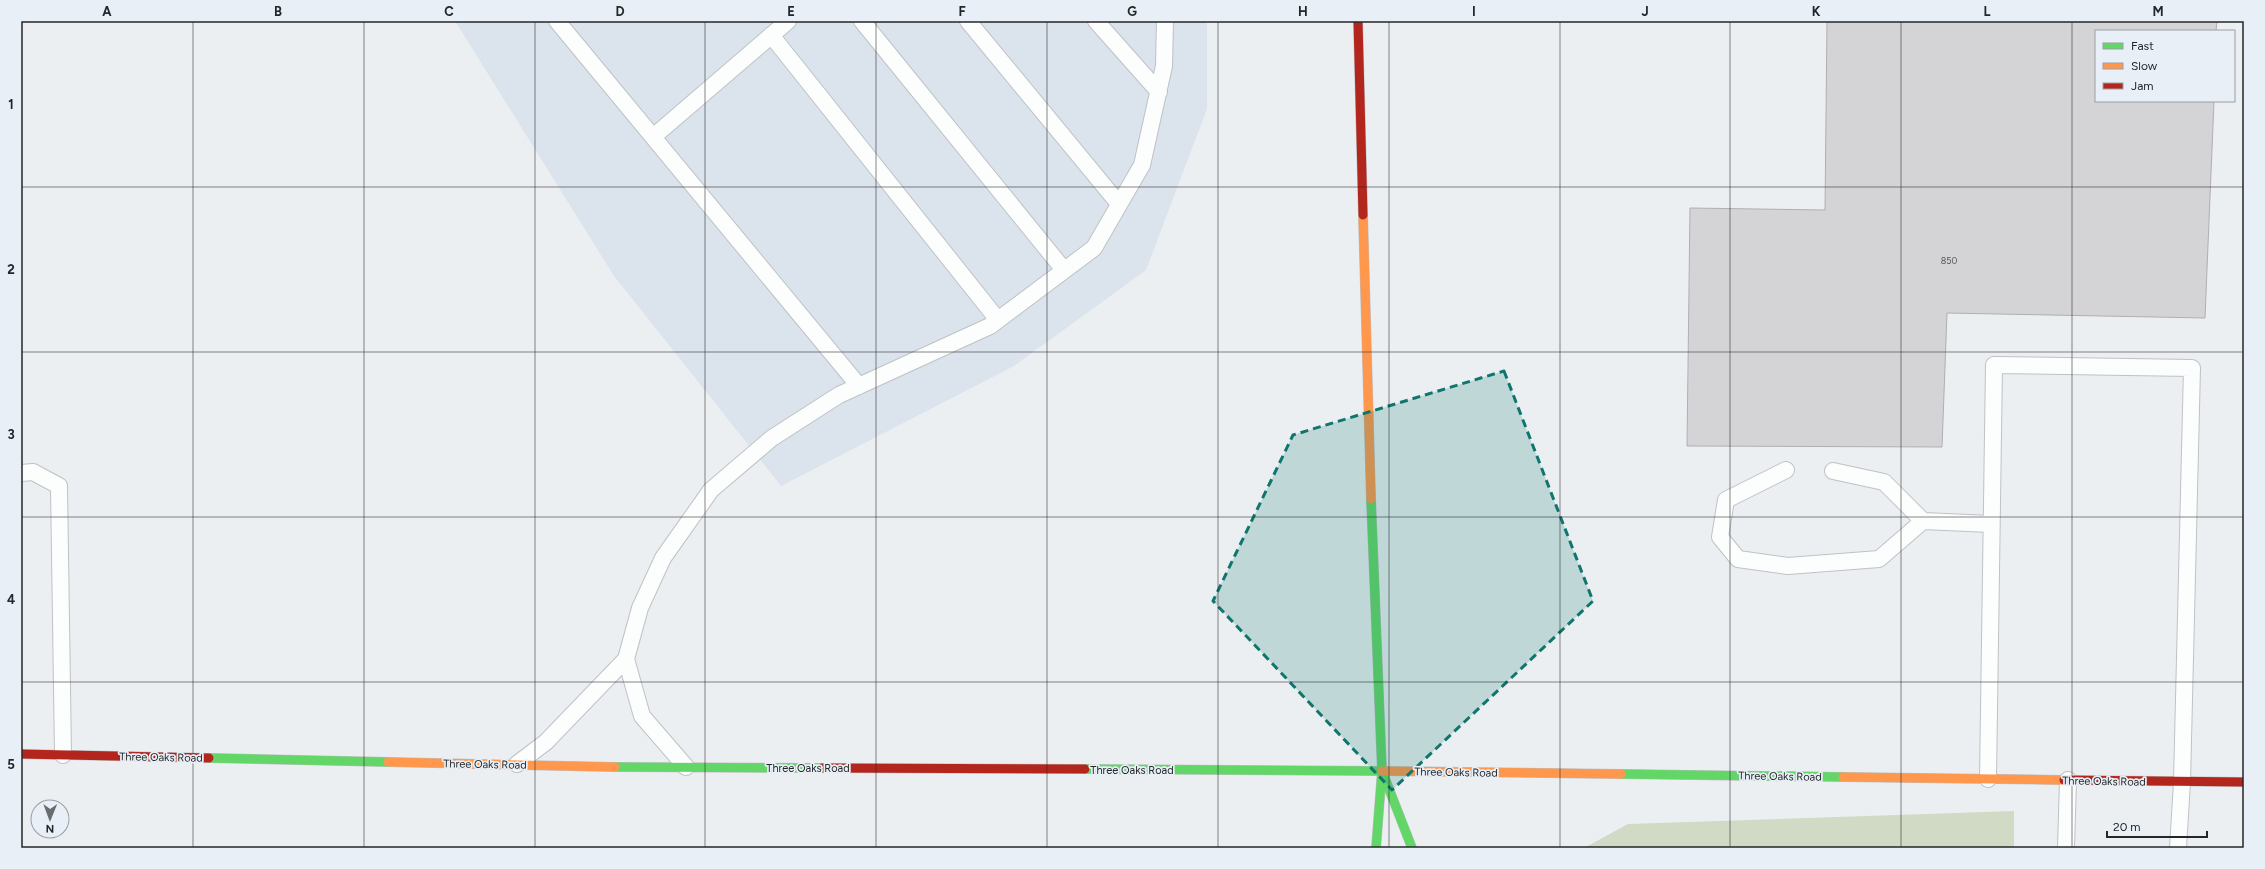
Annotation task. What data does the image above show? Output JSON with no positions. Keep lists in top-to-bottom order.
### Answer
{
  "streets": {
    "street": ["Three Oaks Road"]
  },
  "house_numbers": ["850"],
  "legend": ["Fast", "Slow", "Jam"],
  "scale_bar": "20 m",
  "north": "bottom",
  "grid": {
    "columns": [
      "A",
      "B",
      "C",
      "D",
      "E",
      "F",
      "G",
      "H",
      "I",
      "J",
      "K",
      "L",
      "M"
    ],
    "rows": [
      "1",
      "2",
      "3",
      "4",
      "5"
    ]
  }
}
